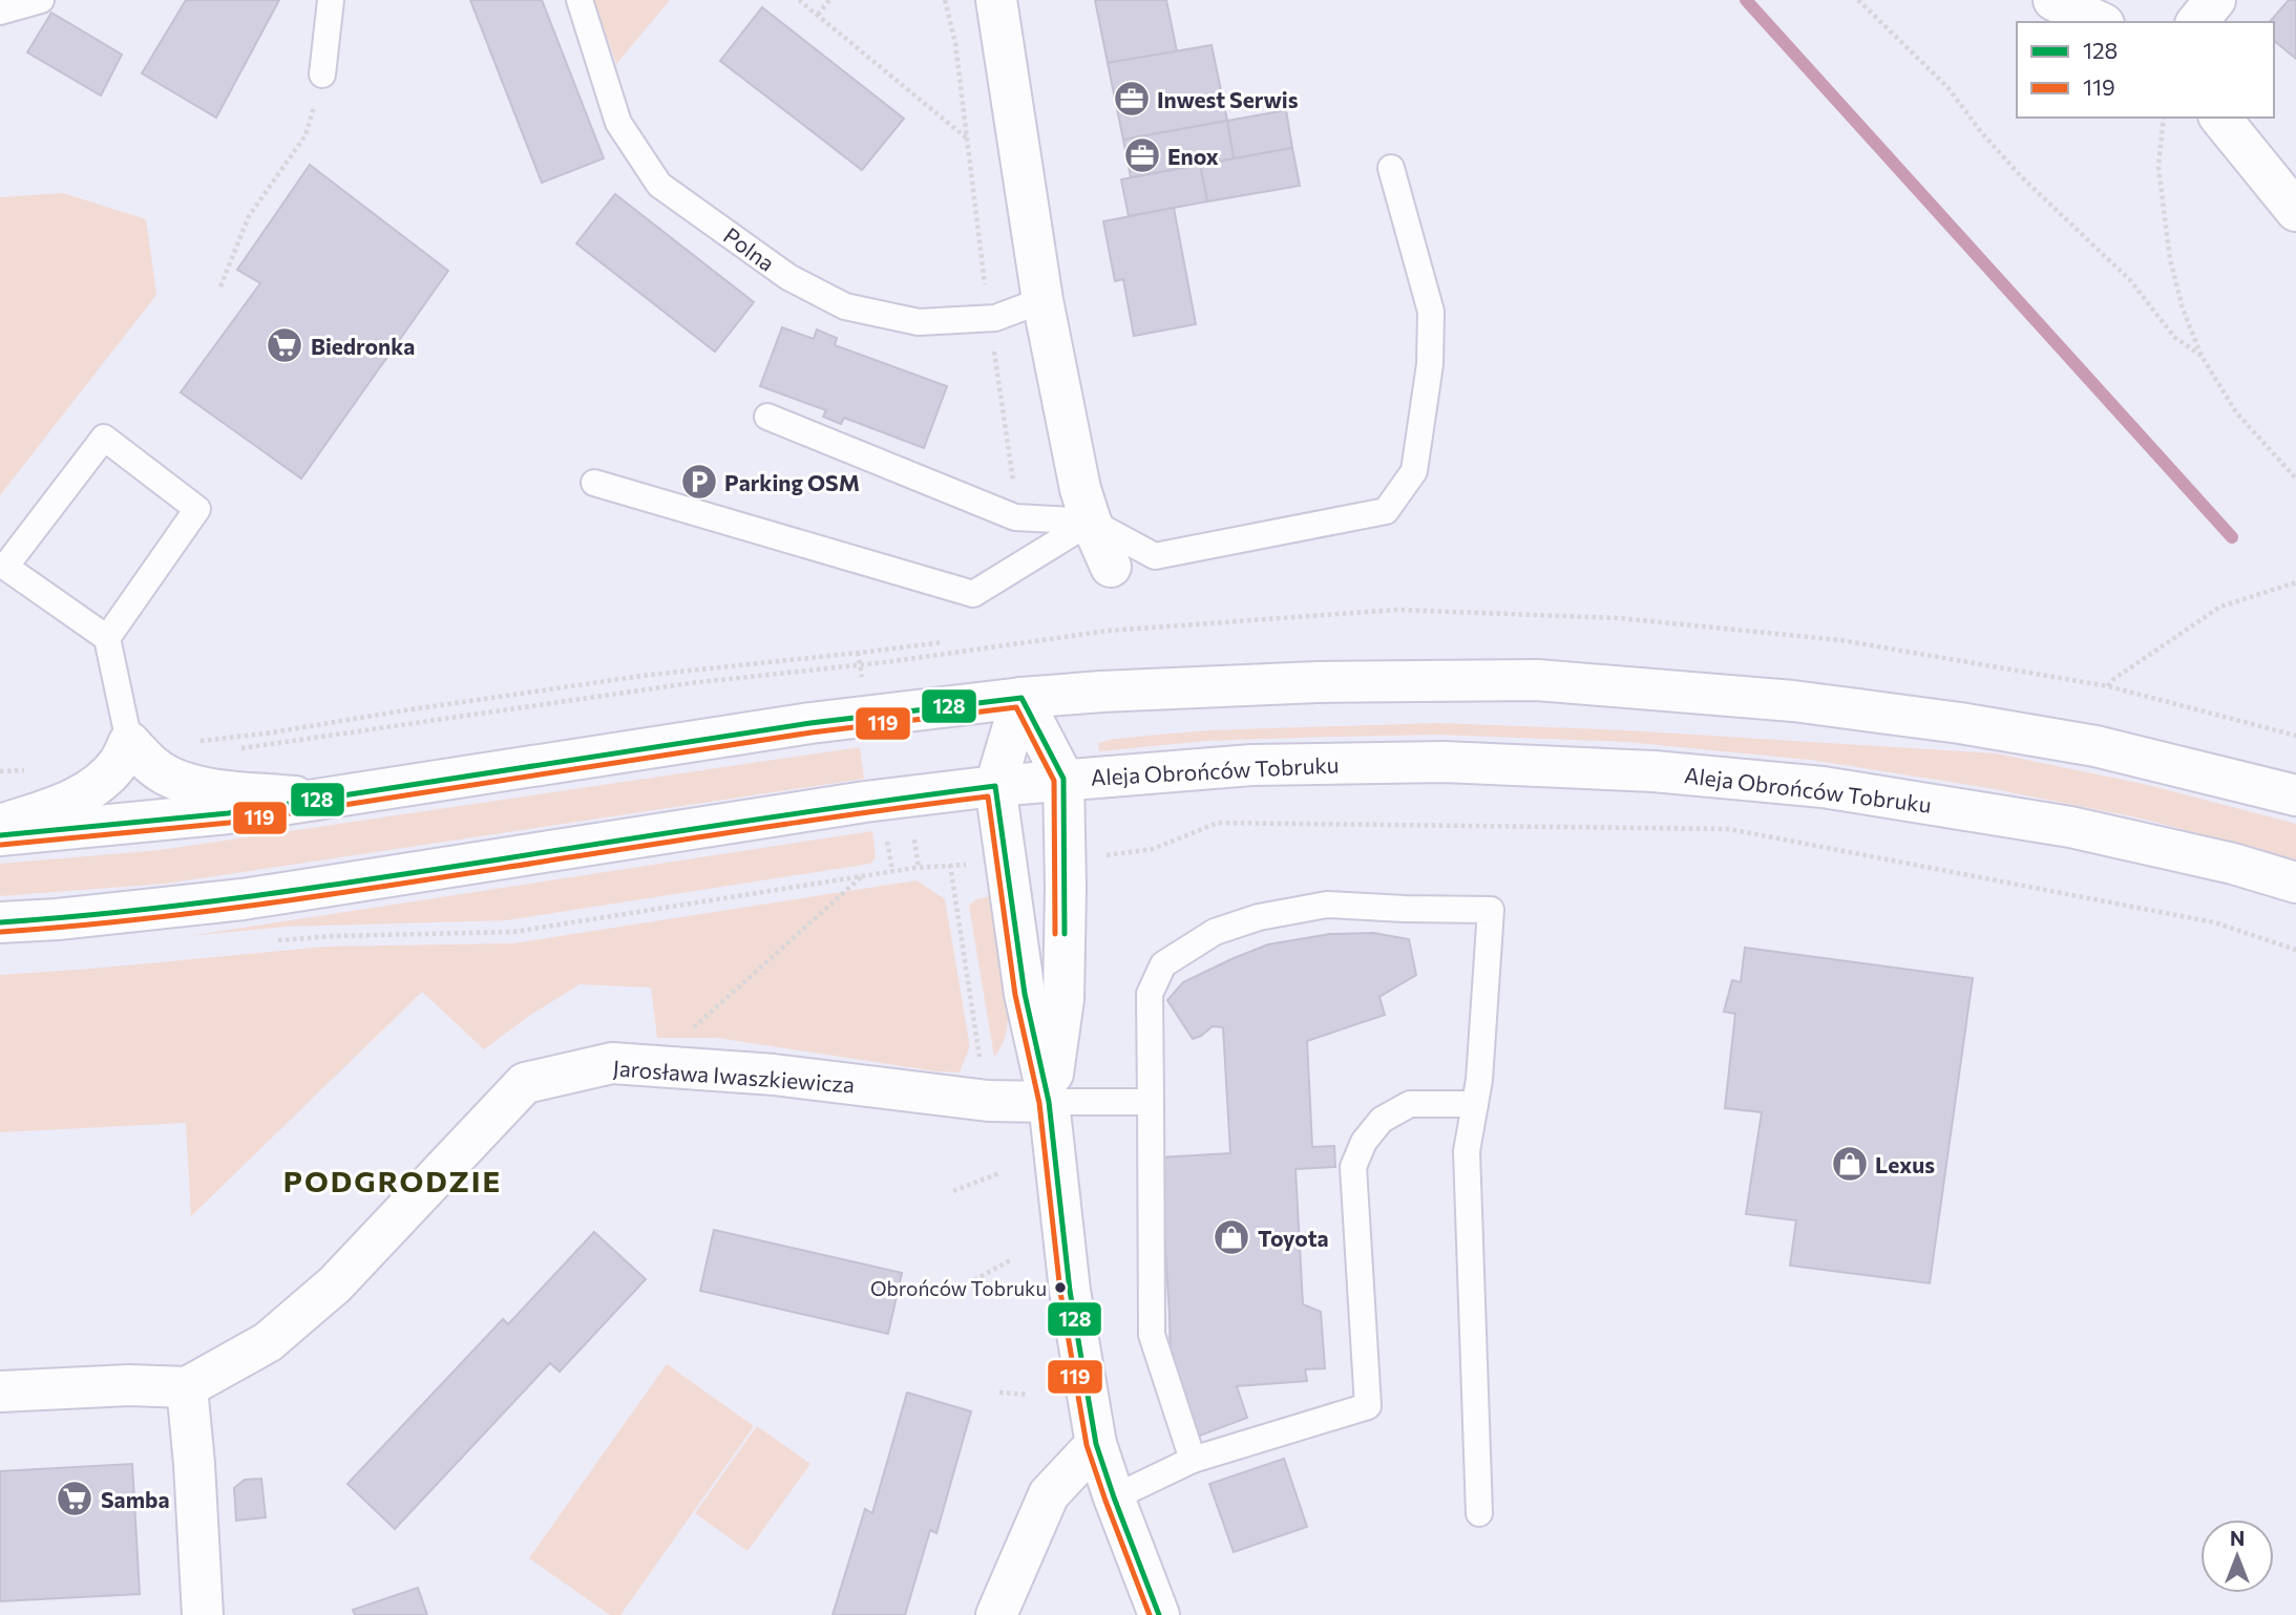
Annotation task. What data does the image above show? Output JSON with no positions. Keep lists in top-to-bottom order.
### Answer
{
  "streets": {
    "main road": ["Aleja Obrońców Tobruku", "Jarosława Iwaszkiewicza"],
    "lane": ["Polna"]
  },
  "districts": ["PODGRODZIE"],
  "places": {
    "office": ["Inwest Serwis", "Enox"],
    "supermarket": ["Biedronka", "Samba"],
    "parking": ["Parking OSM"],
    "shop": ["Lexus", "Toyota"],
    "other": ["Obrońców Tobruku"]
  },
  "lines": ["transit line 128", "transit line 119"],
  "legend": ["128", "119"],
  "north": "top"
}
